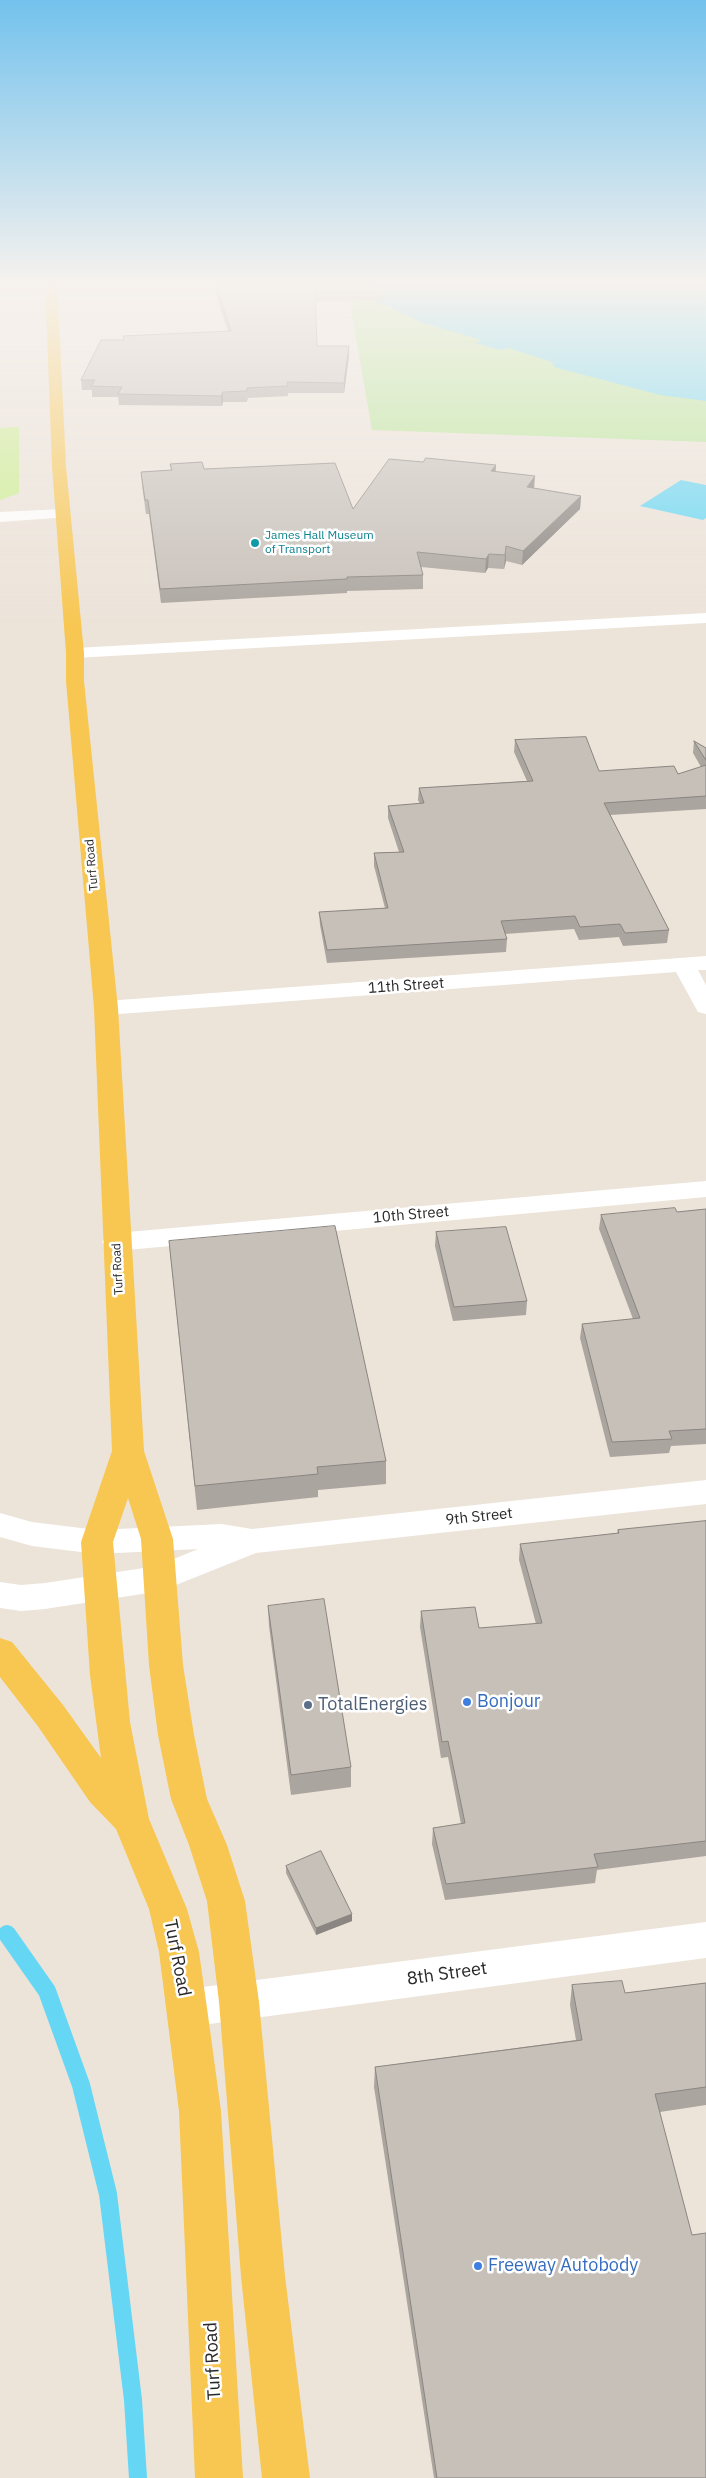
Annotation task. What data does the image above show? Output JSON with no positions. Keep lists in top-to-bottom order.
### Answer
{
  "streets": {
    "main road": ["Turf Road"],
    "street": [
      "11th Street",
      "10th Street",
      "9th Street",
      "8th Street"
    ]
  },
  "crossings": [
    ["Turf Road", "11th Street"],
    ["Turf Road", "10th Street"],
    ["Turf Road", "9th Street"],
    ["Turf Road", "8th Street"]
  ],
  "places": [
    "James Hall Museum of Transport",
    "Bonjour",
    "TotalEnergies",
    "Freeway Autobody"
  ]
}
